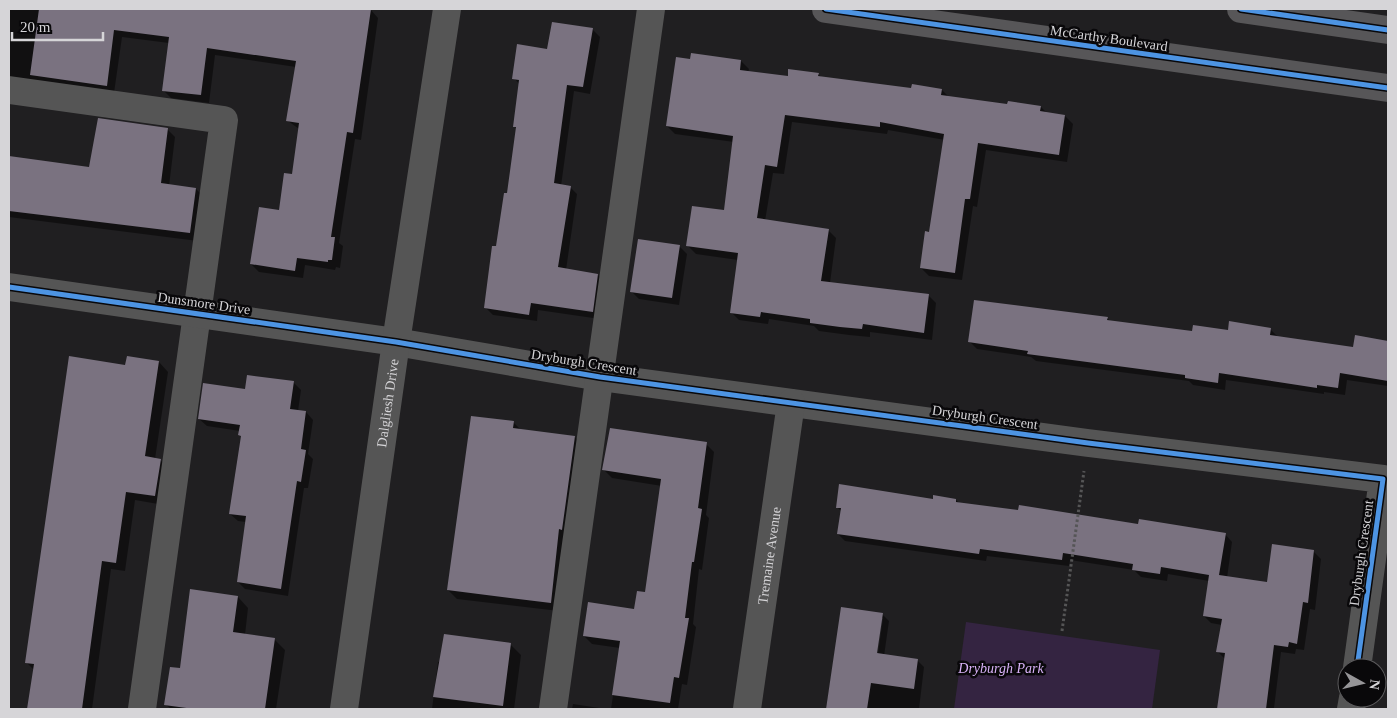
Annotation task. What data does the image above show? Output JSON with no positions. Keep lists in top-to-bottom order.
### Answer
{
  "streets": {
    "main road": ["McCarthy Boulevard"],
    "street": [
      "Dunsmore Drive",
      "Dryburgh Crescent",
      "Dalgliesh Drive",
      "Tremaine Avenue"
    ]
  },
  "crossings": [
    ["Dunsmore Drive", "Dryburgh Crescent"],
    ["Dunsmore Drive", "Dalgliesh Drive"],
    ["Dryburgh Crescent", "Dalgliesh Drive"],
    ["Dryburgh Crescent", "Tremaine Avenue"]
  ],
  "parks": ["Dryburgh Park"],
  "scale_bar": "20 m",
  "north": "right"
}
